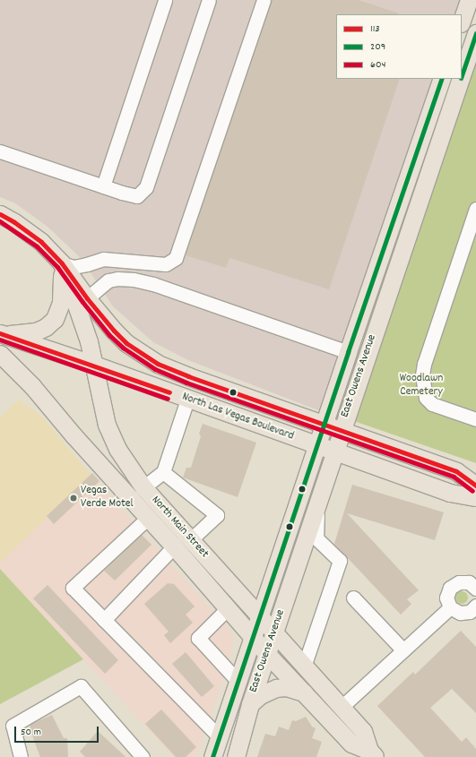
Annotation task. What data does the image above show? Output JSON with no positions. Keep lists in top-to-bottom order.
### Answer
{
  "streets": {
    "main road": ["East Owens Avenue", "North Las Vegas Boulevard", "North Main Street"]
  },
  "crossings": [
    ["East Owens Avenue", "North Las Vegas Boulevard"],
    ["East Owens Avenue", "North Main Street"],
    ["North Las Vegas Boulevard", "North Main Street"]
  ],
  "parks": ["Woodlawn Cemetery"],
  "places": ["Vegas Verde Motel"],
  "lines": ["transit line 209", "transit line 113", "transit line 604"],
  "legend": ["113", "209", "604"],
  "scale_bar": "50 m"
}
